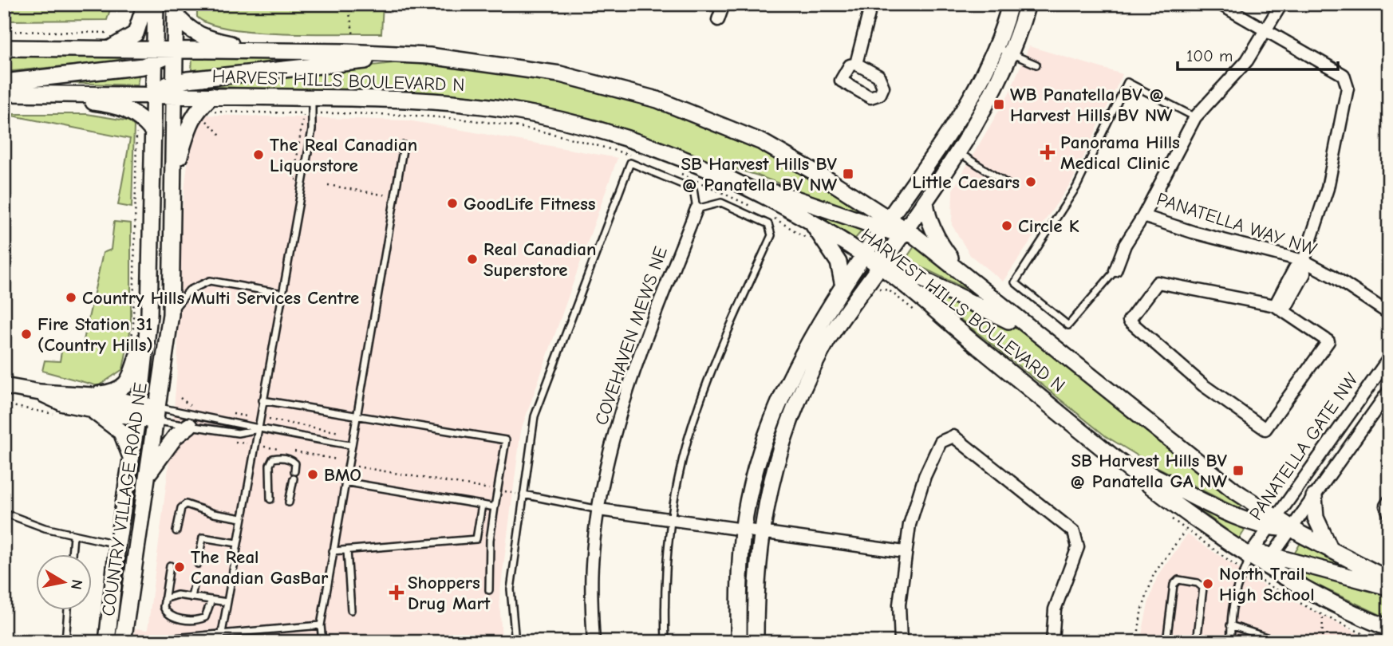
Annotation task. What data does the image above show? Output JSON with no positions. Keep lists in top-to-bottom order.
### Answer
{
  "streets": {
    "main road": ["HARVEST HILLS BOULEVARD N", "COUNTRY VILLAGE ROAD NE"],
    "street": ["PANATELLA WAY NW", "COVEHAVEN MEWS NE", "PANATELLA GATE NW"]
  },
  "crossings": [
    ["HARVEST HILLS BOULEVARD N", "PANATELLA GATE NW"],
    ["HARVEST HILLS BOULEVARD N", "COUNTRY VILLAGE ROAD NE"]
  ],
  "places": {
    "transit": ["WB Panatella BV @ Harvest Hills BV NW", "SB Harvest Hills BV @ Panatella BV NW", "SB Harvest Hills BV @ Panatella GA NW"],
    "health": ["Panorama Hills Medical Clinic", "Shoppers Drug Mart"],
    "other": [
      "The Real Canadian Liquorstore",
      "Little Caesars",
      "GoodLife Fitness",
      "Circle K",
      "Real Canadian Superstore",
      "Country Hills Multi Services Centre",
      "Fire Station 31 (Country Hills)",
      "BMO",
      "The Real Canadian GasBar",
      "North Trail High School"
    ]
  },
  "scale_bar": "100 m",
  "north": "right"
}
